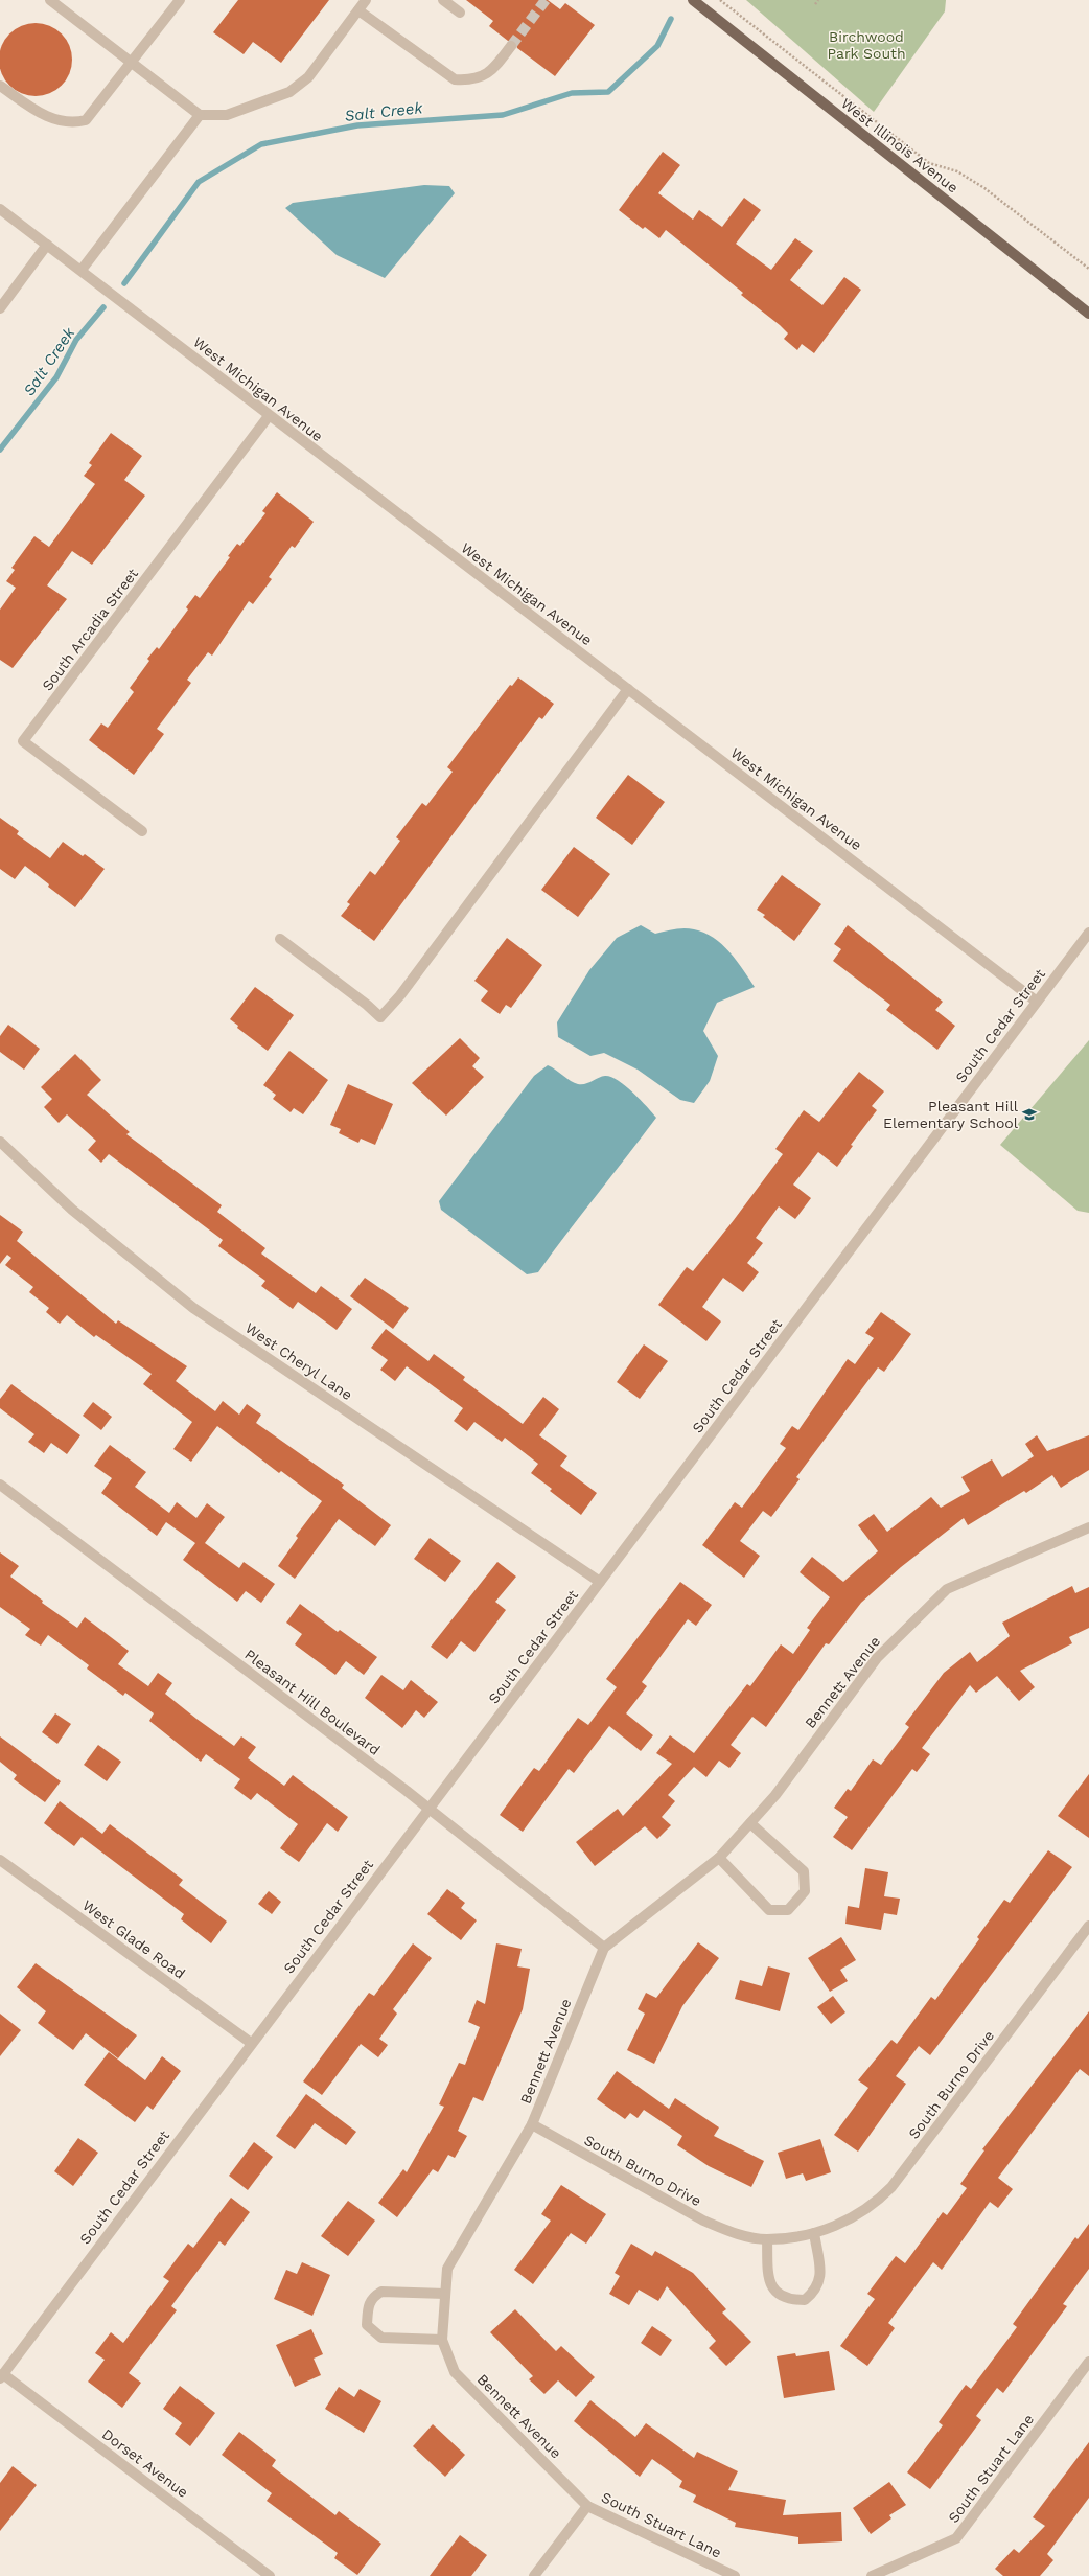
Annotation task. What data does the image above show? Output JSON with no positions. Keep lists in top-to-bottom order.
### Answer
{
  "streets": {
    "main road": ["West Illinois Avenue"],
    "street": [
      "West Michigan Avenue",
      "South Arcadia Street",
      "South Cedar Street",
      "West Cheryl Lane",
      "Bennett Avenue",
      "Pleasant Hill Boulevard",
      "West Glade Road",
      "South Burno Drive",
      "Dorset Avenue",
      "South Stuart Lane"
    ]
  },
  "crossings": [
    ["West Michigan Avenue", "South Arcadia Street"],
    ["West Michigan Avenue", "South Cedar Street"],
    ["South Cedar Street", "West Cheryl Lane"],
    ["South Cedar Street", "Pleasant Hill Boulevard"],
    ["South Cedar Street", "West Glade Road"],
    ["South Cedar Street", "Dorset Avenue"],
    ["Bennett Avenue", "Pleasant Hill Boulevard"],
    ["Bennett Avenue", "South Burno Drive"],
    ["Bennett Avenue", "South Stuart Lane"]
  ],
  "water": ["Salt Creek"],
  "parks": ["Birchwood Park South"],
  "places": {
    "school or university": ["Pleasant Hill Elementary School"]
  }
}
